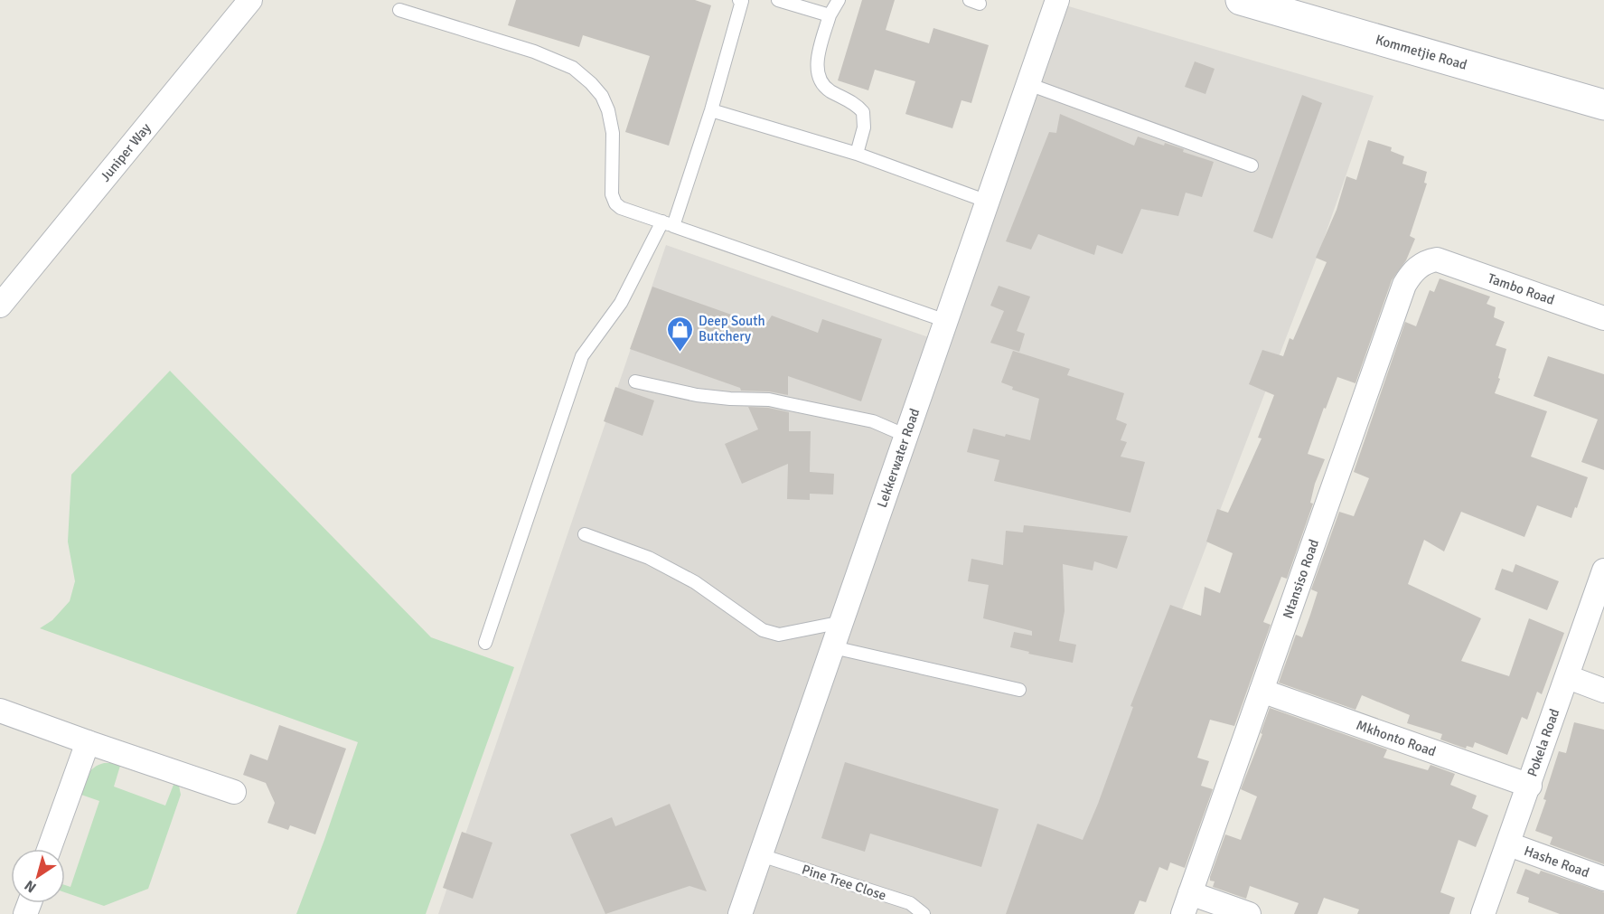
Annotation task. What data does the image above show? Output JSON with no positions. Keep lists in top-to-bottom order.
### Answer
{
  "streets": {
    "main road": ["Kommetjie Road"],
    "street": [
      "Juniper Way",
      "Tambo Road",
      "Lekkerwater Road",
      "Ntansiso Road",
      "Mkhonto Road",
      "Pokela Road",
      "Hashe Road"
    ],
    "lane": ["Pine Tree Close"]
  },
  "crossings": [
    ["Tambo Road", "Ntansiso Road"],
    ["Lekkerwater Road", "Pine Tree Close"],
    ["Ntansiso Road", "Mkhonto Road"],
    ["Mkhonto Road", "Pokela Road"],
    ["Pokela Road", "Hashe Road"]
  ],
  "places": {
    "shop": ["Deep South Butchery"]
  },
  "north": "bottom left"
}
